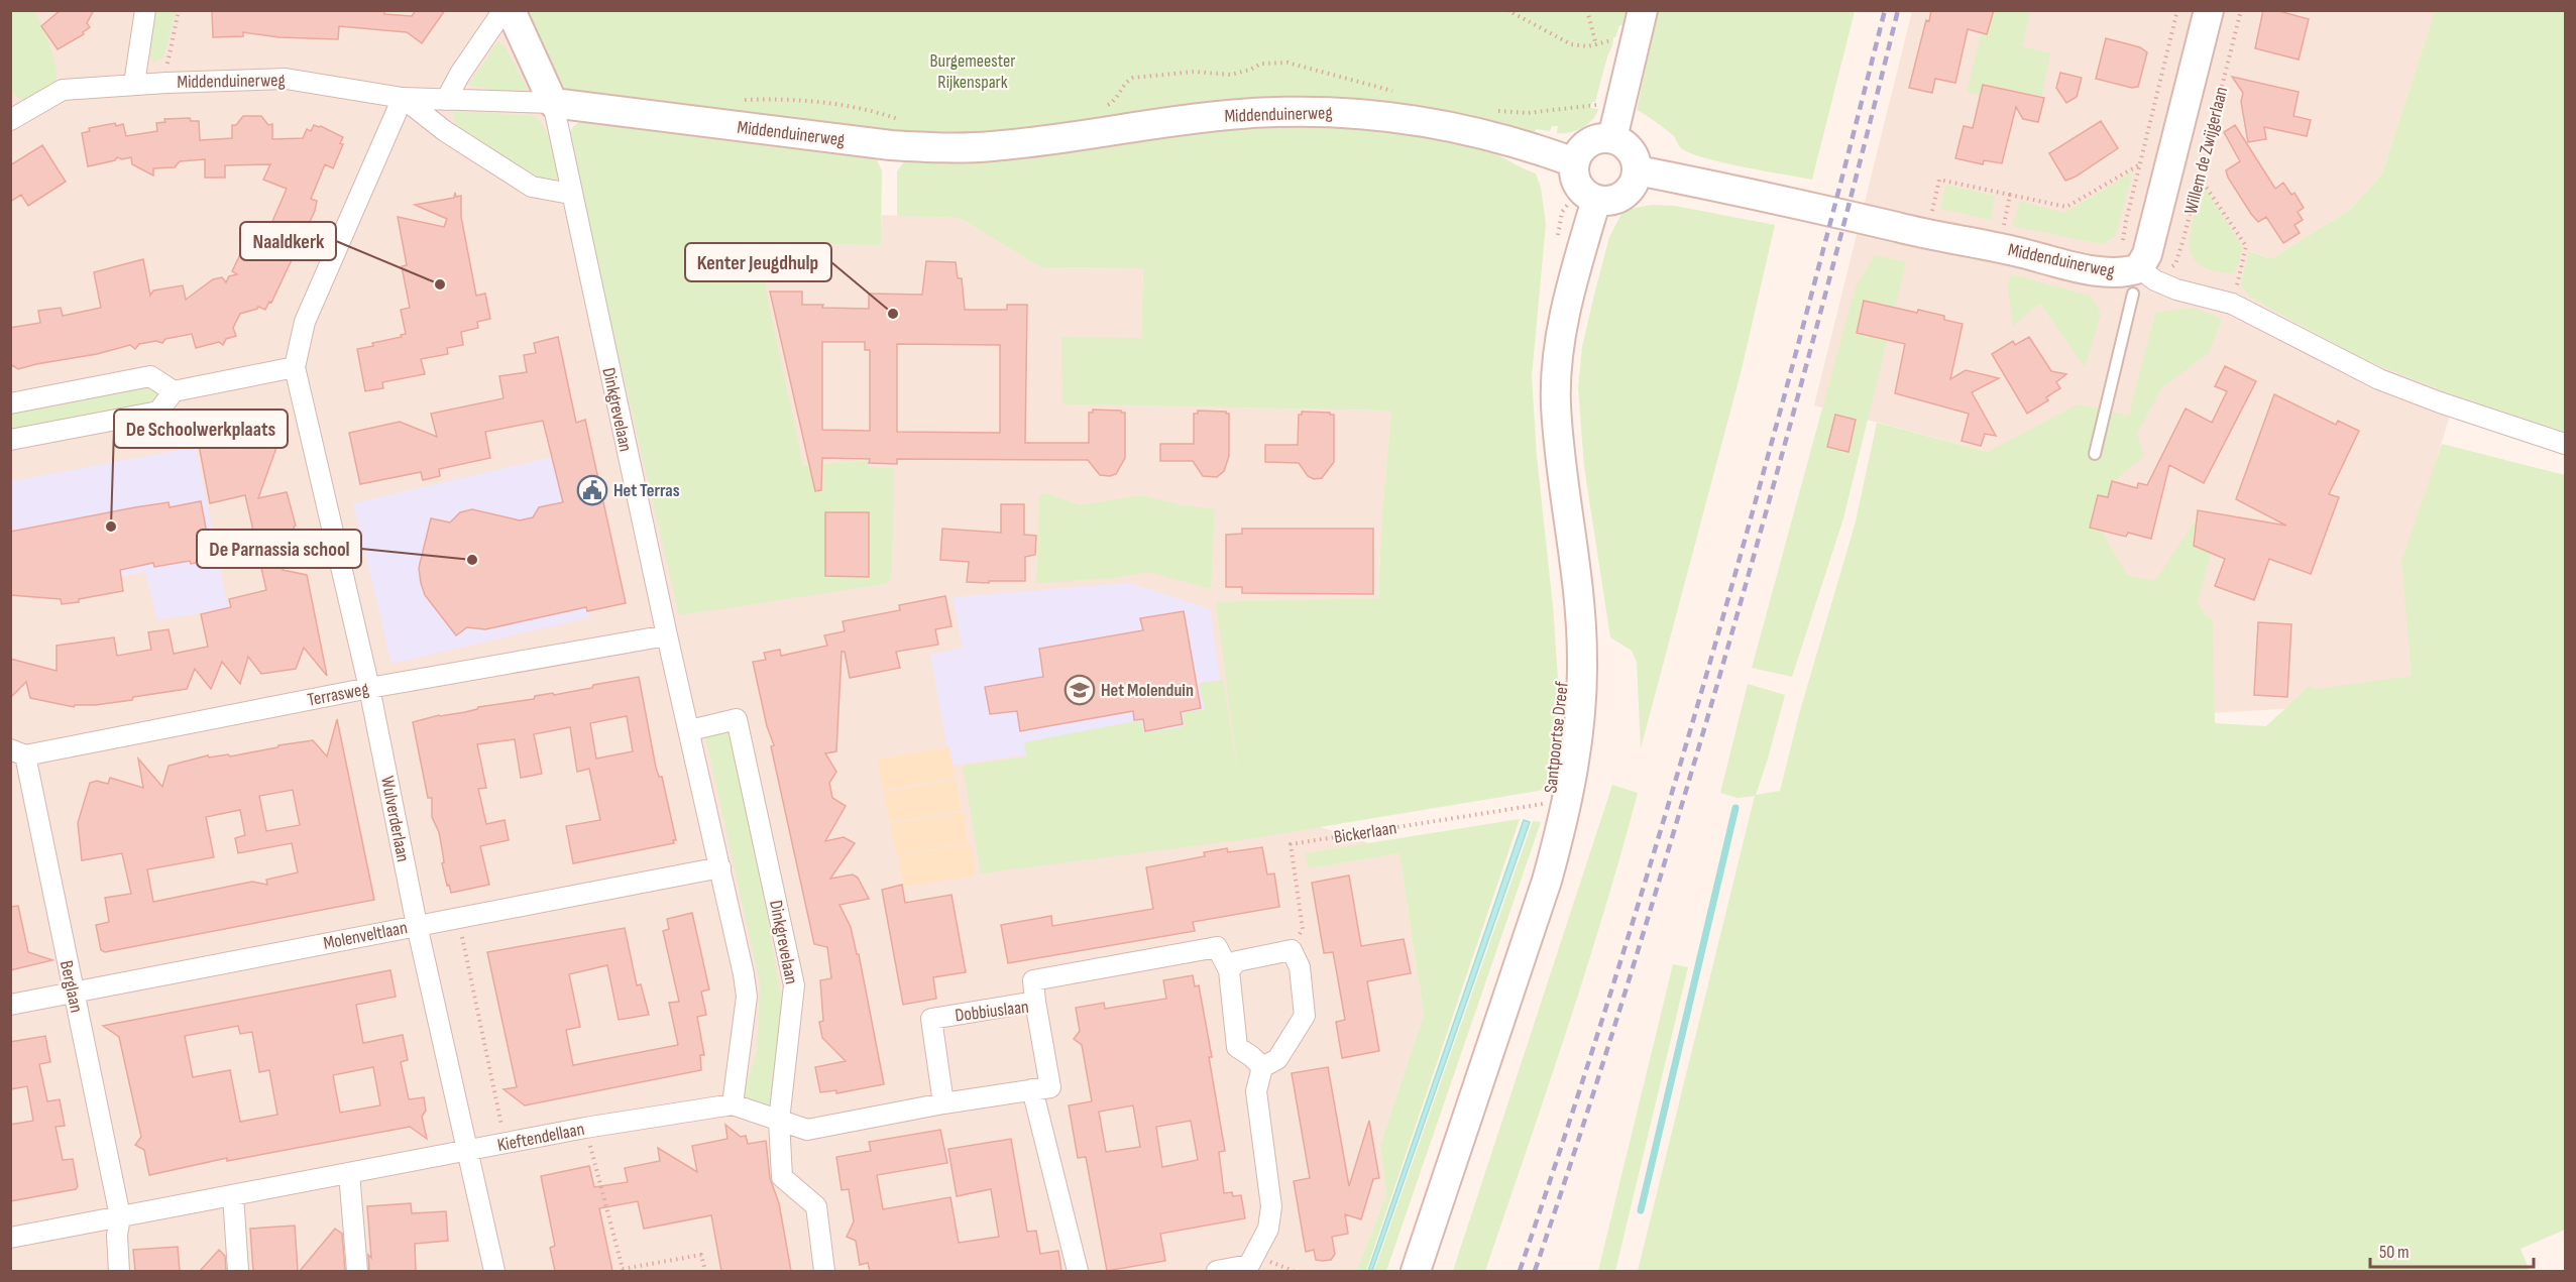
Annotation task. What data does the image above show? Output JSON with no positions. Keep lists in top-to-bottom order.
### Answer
{
  "streets": {
    "street": [
      "Middenduinerweg",
      "Willem de Zwijgerlaan",
      "Dinkgrevelaan",
      "Terrasweg",
      "Santpoortse Dreef",
      "Wulverderlaan",
      "Molenveltlaan",
      "Berglaan",
      "Dobbiuslaan",
      "Kieftendellaan"
    ],
    "path": ["Bickerlaan"]
  },
  "crossings": [
    ["Middenduinerweg", "Willem de Zwijgerlaan"],
    ["Middenduinerweg", "Dinkgrevelaan"],
    ["Middenduinerweg", "Santpoortse Dreef"],
    ["Dinkgrevelaan", "Terrasweg"],
    ["Dinkgrevelaan", "Molenveltlaan"],
    ["Dinkgrevelaan", "Kieftendellaan"],
    ["Terrasweg", "Wulverderlaan"],
    ["Terrasweg", "Berglaan"],
    ["Wulverderlaan", "Molenveltlaan"],
    ["Wulverderlaan", "Kieftendellaan"],
    ["Molenveltlaan", "Berglaan"],
    ["Berglaan", "Kieftendellaan"]
  ],
  "parks": ["Burgemeester Rijkenspark"],
  "places": {
    "other": [
      "Naaldkerk",
      "Kenter Jeugdhulp",
      "De Schoolwerkplaats",
      "De Parnassia school"
    ],
    "public building": ["Het Terras"],
    "school or university": ["Het Molenduin"]
  },
  "scale_bar": "50 m"
}
